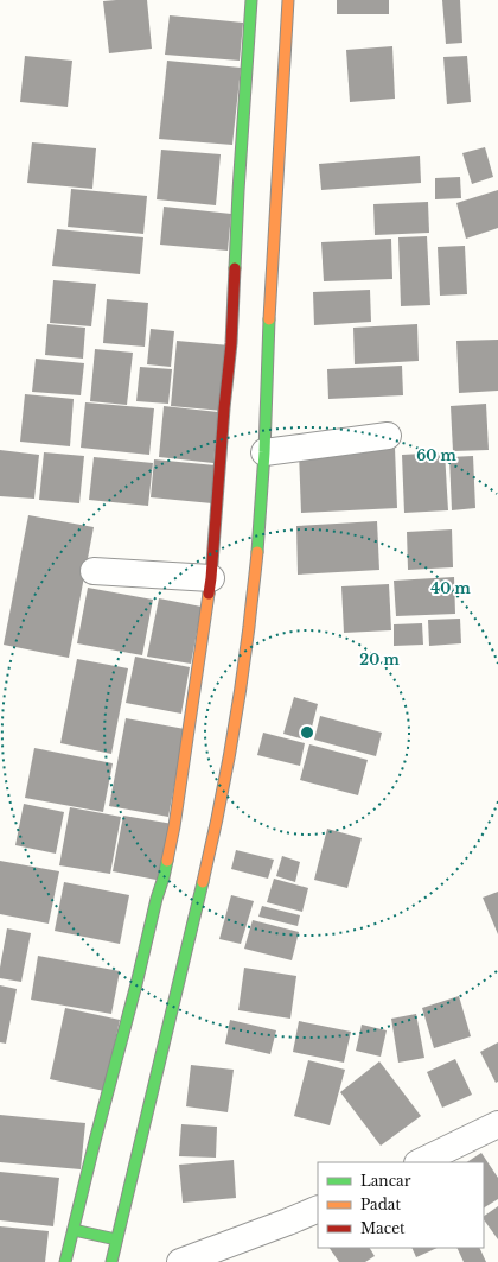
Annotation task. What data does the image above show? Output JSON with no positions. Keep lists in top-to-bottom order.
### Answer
{
  "legend": ["Lancar", "Padat", "Macet"],
  "rings": ["60 m", "40 m", "20 m"]
}
